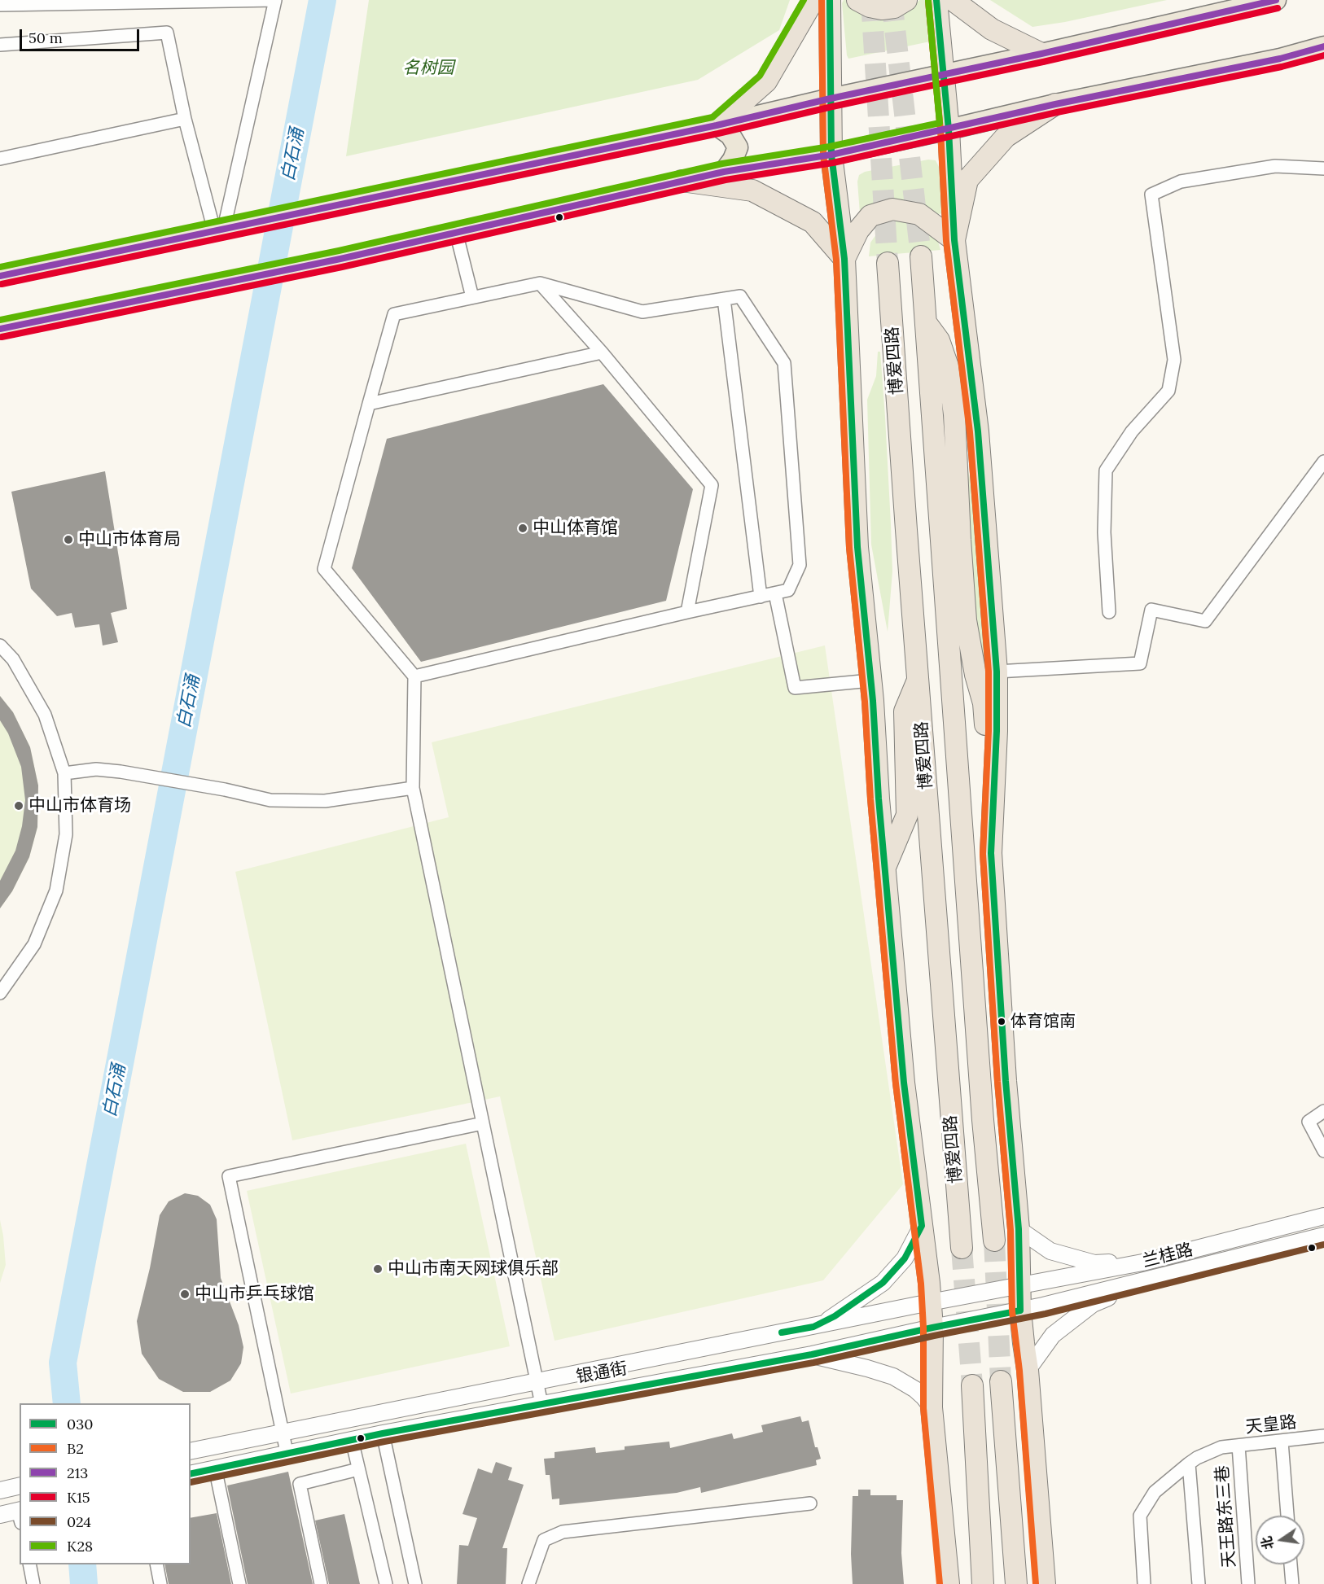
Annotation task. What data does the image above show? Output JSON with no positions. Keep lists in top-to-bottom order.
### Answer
{
  "streets": {
    "highway": ["博爱四路"],
    "street": [
      "兰桂路",
      "银通街",
      "天皇路",
      "天王路东三巷"
    ]
  },
  "crossings": [
    ["兰桂路", "银通街"],
    ["天皇路", "天王路东三巷"]
  ],
  "water": ["白石涌"],
  "parks": ["名树园"],
  "places": [
    "中山体育馆",
    "中山市体育局",
    "中山市体育场",
    "体育馆南",
    "中山市南天网球俱乐部",
    "中山市乒乓球馆"
  ],
  "lines": [
    "transit line 030",
    "transit line B2",
    "transit line 213",
    "transit line K28",
    "transit line K15",
    "transit line 024"
  ],
  "legend": [
    "030",
    "B2",
    "213",
    "K15",
    "024",
    "K28"
  ],
  "scale_bar": "50 m",
  "north": "left"
}
